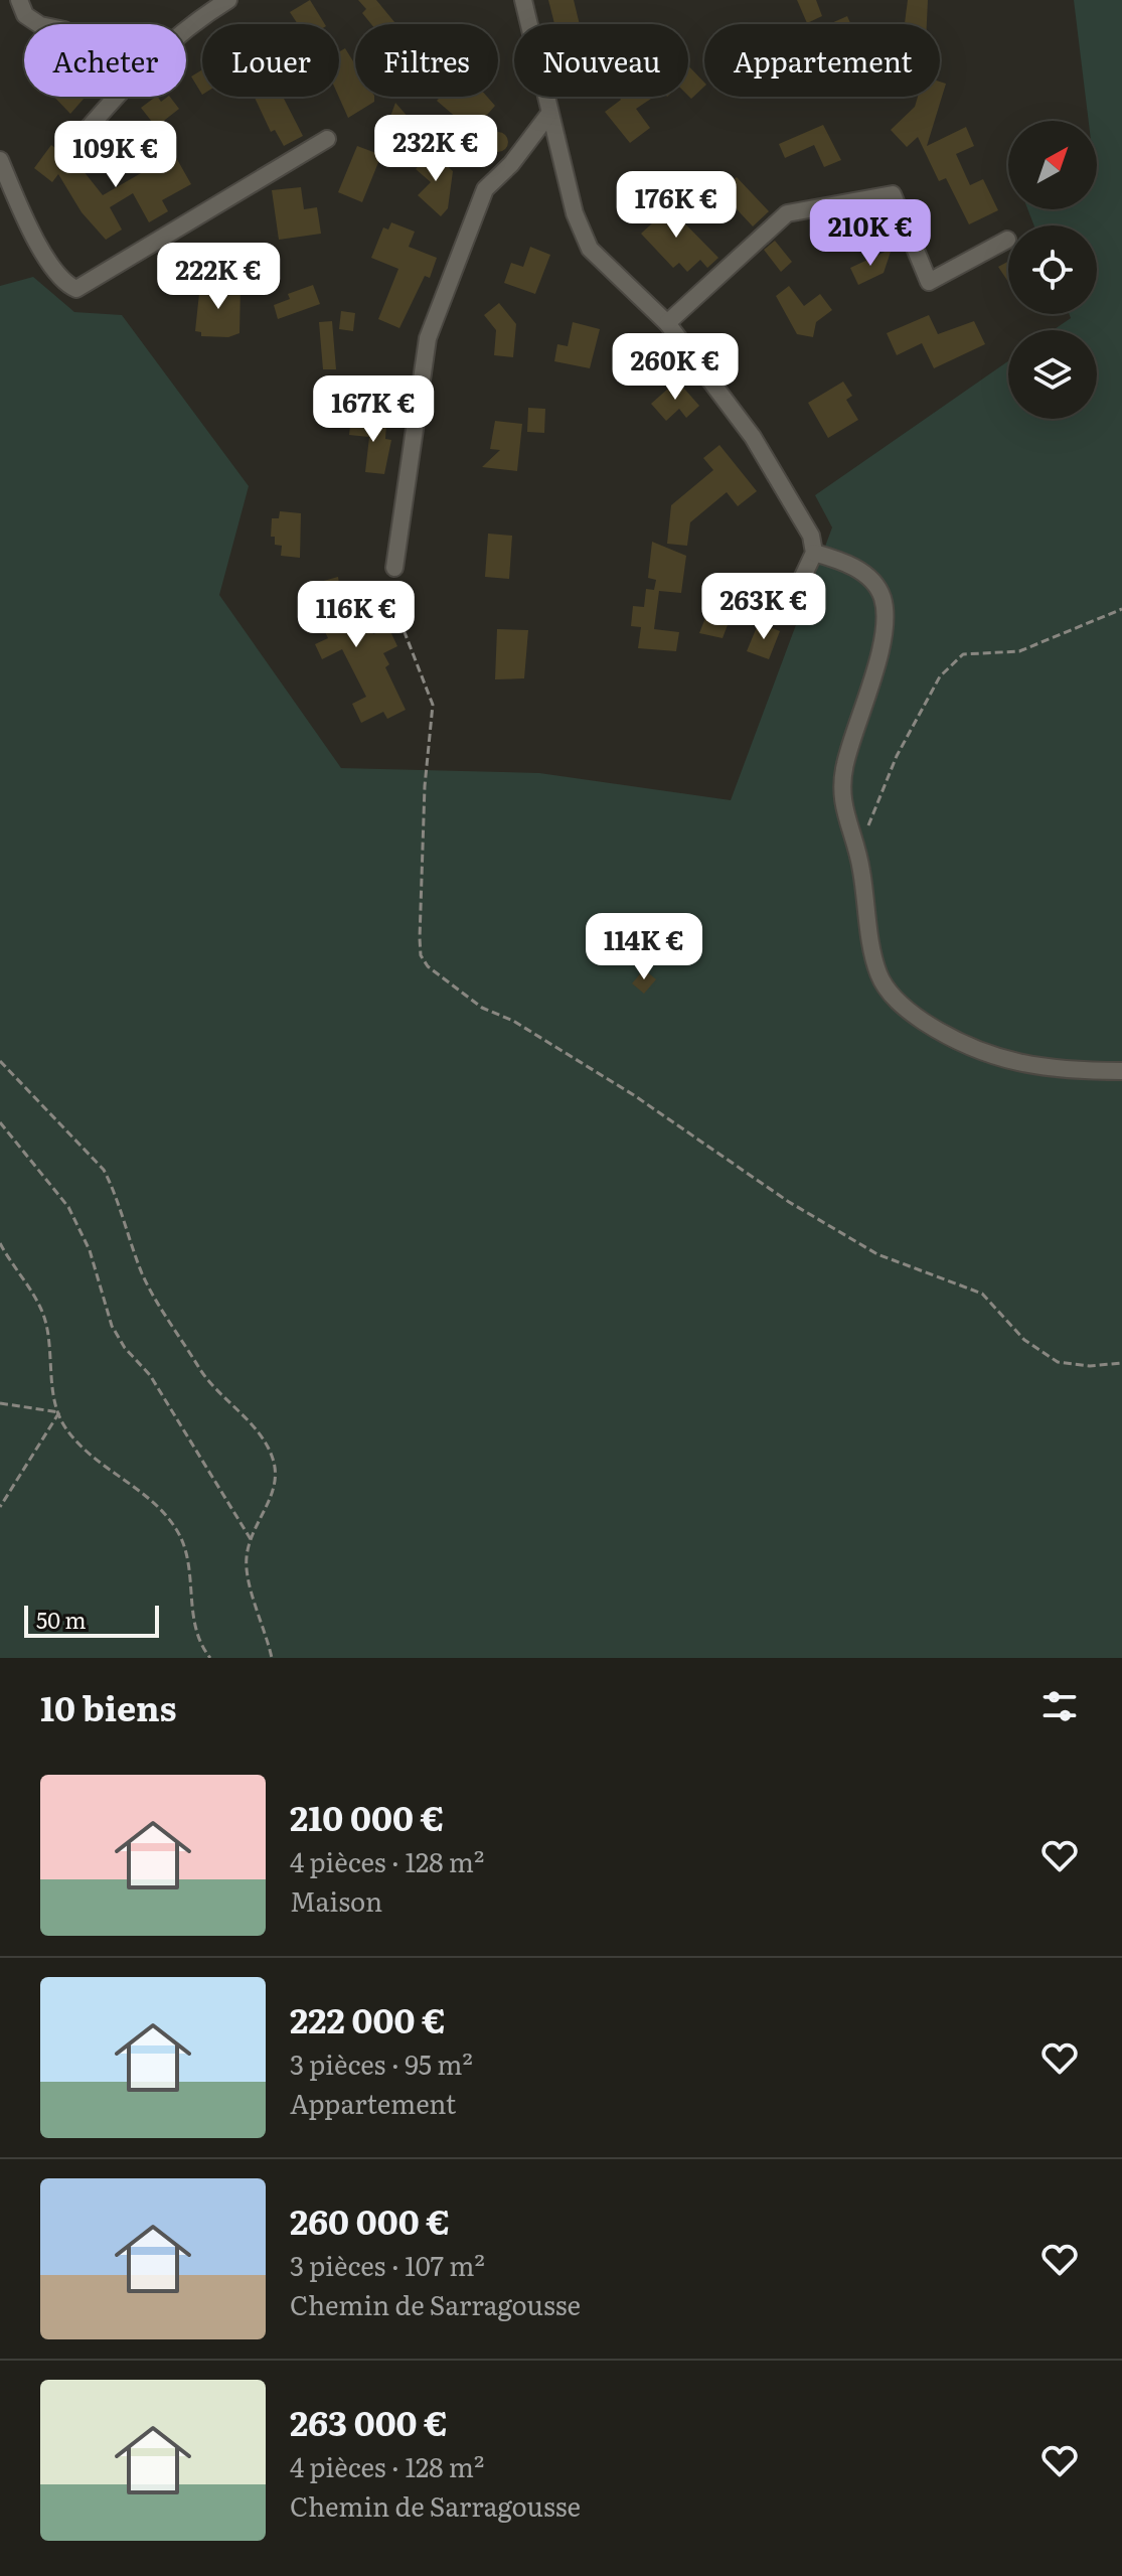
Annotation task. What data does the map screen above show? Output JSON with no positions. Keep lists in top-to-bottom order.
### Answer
{
  "scale_bar": "50 m",
  "north": "top right",
  "page": {
    "chip": [
      "Acheter",
      "Louer",
      "Filtres",
      "Nouveau",
      "Appartement"
    ],
    "price": [
      "232K €",
      "109K €",
      "176K €",
      "210K €",
      "222K €",
      "260K €",
      "167K €",
      "263K €",
      "116K €",
      "114K €"
    ],
    "scale": "50 m",
    "heading": "10 biens",
    "list": [
      {
        "name": "210 000 €",
        "note": "4 pièces · 128 m² · Maison"
      },
      {
        "name": "222 000 €",
        "note": "3 pièces · 95 m² · Appartement"
      },
      {
        "name": "260 000 €",
        "note": "3 pièces · 107 m² · Chemin de Sarragousse"
      },
      {
        "name": "263 000 €",
        "note": "4 pièces · 128 m² · Chemin de Sarragousse"
      }
    ]
  }
}
